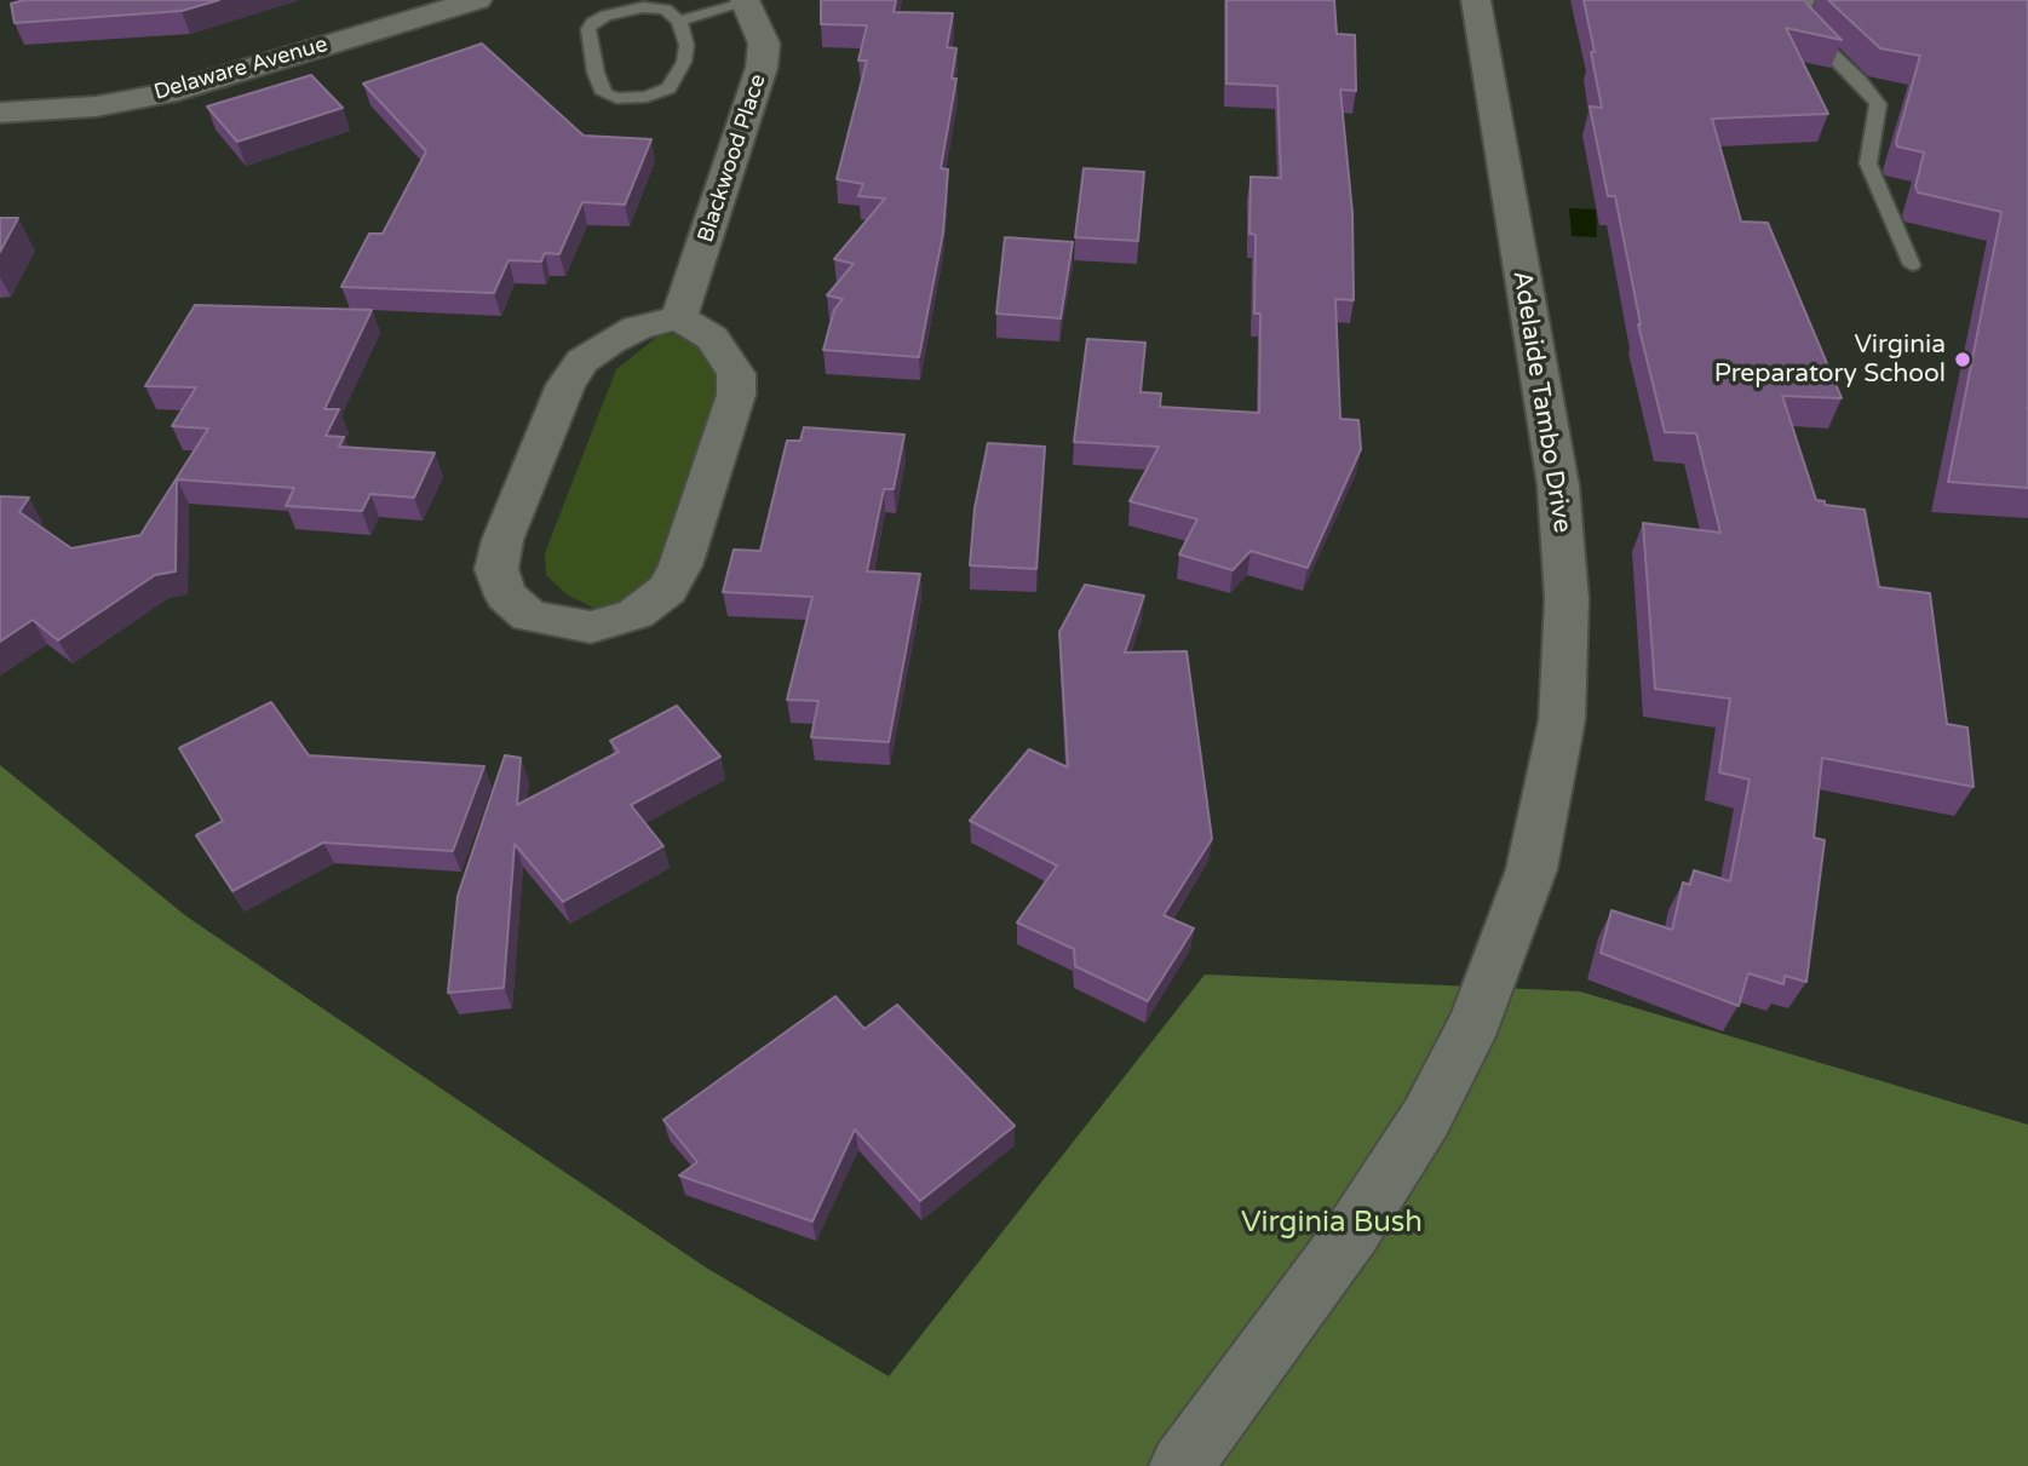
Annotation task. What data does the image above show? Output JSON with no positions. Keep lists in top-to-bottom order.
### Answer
{
  "streets": {
    "street": ["Delaware Avenue", "Blackwood Place", "Adelaide Tambo Drive"]
  },
  "parks": ["Virginia Bush"],
  "places": ["Virginia Preparatory School"]
}
